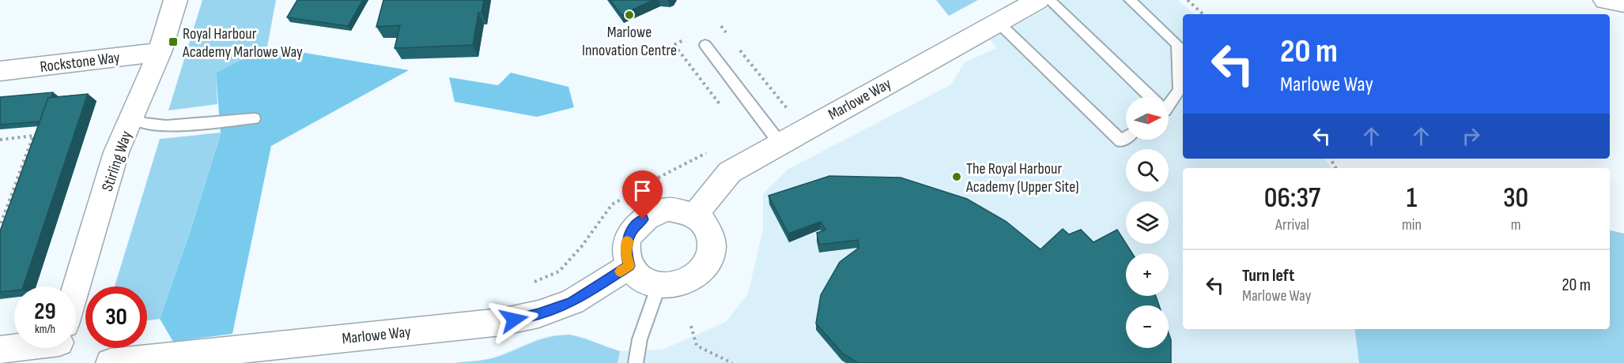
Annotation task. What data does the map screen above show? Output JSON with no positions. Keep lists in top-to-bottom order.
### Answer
{
  "streets": {
    "street": ["Rockstone Way", "Marlowe Way", "Stirling Way"]
  },
  "crossings": [
    ["Rockstone Way", "Stirling Way"]
  ],
  "places": {
    "other": ["Marlowe Innovation Centre", "The Royal Harbour Academy (Upper Site)"],
    "transit": ["Royal Harbour Academy Marlowe Way"]
  },
  "north": "right",
  "page": {
    "turn": ["20 m", "Marlowe Way"],
    "map_buttons": ["+", "−"],
    "eta": [
      "06:37",
      "Arrival",
      "1",
      "min",
      "30",
      "m"
    ],
    "list": [
      {
        "name": "Turn left",
        "note": "Marlowe Way",
        "value": "20 m"
      }
    ],
    "speed": "29 km/h",
    "limit": "30"
  }
}
